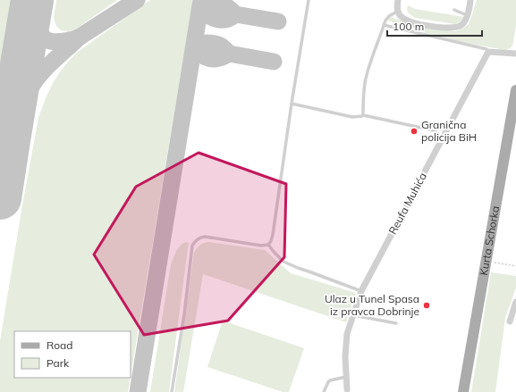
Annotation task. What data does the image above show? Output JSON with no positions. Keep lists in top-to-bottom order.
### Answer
{
  "streets": {
    "main road": ["Kurta Schorka"],
    "street": ["Reufa Muhića"]
  },
  "places": ["Granična policija BiH", "Ulaz u Tunel Spasa iz pravca Dobrinje"],
  "legend": ["Road", "Park"],
  "scale_bar": "100 m"
}
